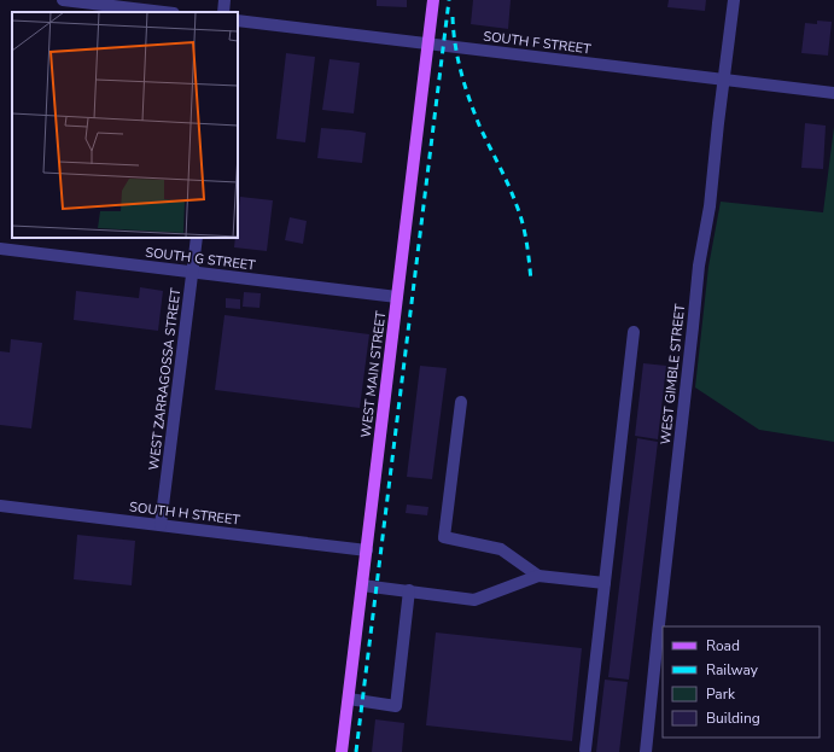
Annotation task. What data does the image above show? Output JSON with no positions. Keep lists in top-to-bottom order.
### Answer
{
  "streets": {
    "main road": ["WEST MAIN STREET"],
    "street": [
      "SOUTH F STREET",
      "SOUTH G STREET",
      "WEST GIMBLE STREET",
      "WEST ZARRAGOSSA STREET",
      "SOUTH H STREET"
    ]
  },
  "crossings": [
    ["SOUTH F STREET", "WEST MAIN STREET"],
    ["SOUTH F STREET", "WEST GIMBLE STREET"],
    ["SOUTH G STREET", "WEST MAIN STREET"],
    ["SOUTH G STREET", "WEST ZARRAGOSSA STREET"],
    ["WEST MAIN STREET", "SOUTH H STREET"],
    ["WEST ZARRAGOSSA STREET", "SOUTH H STREET"]
  ],
  "legend": [
    "Road",
    "Railway",
    "Park",
    "Building"
  ]
}
